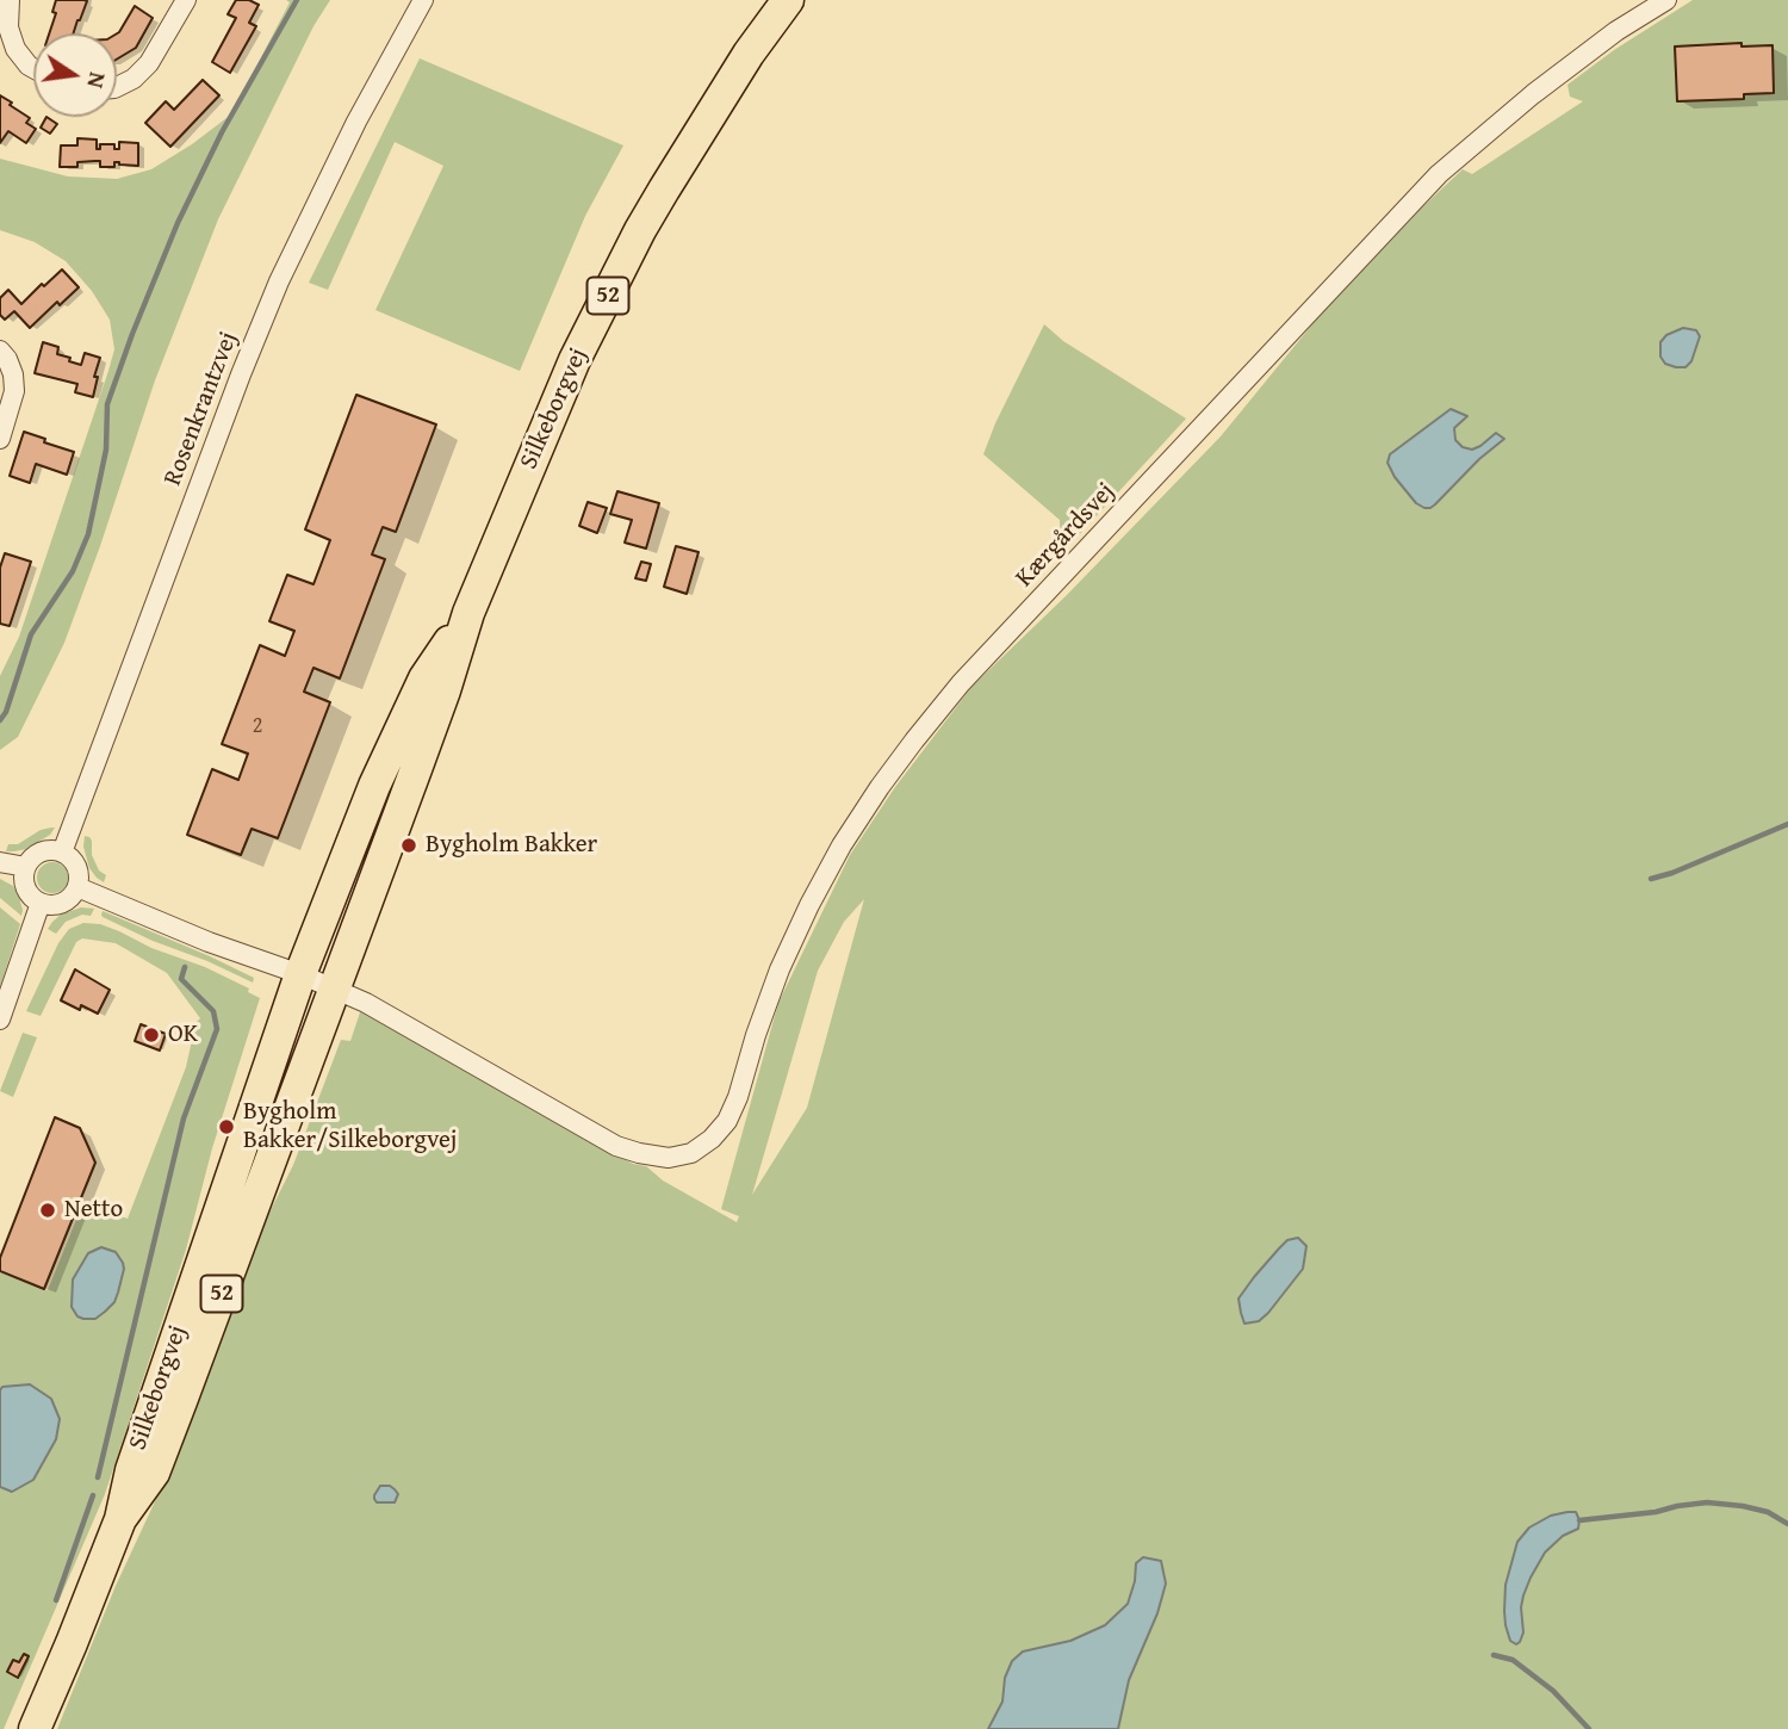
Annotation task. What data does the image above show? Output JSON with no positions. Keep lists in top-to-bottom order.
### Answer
{
  "streets": {
    "main road": ["52", "Silkeborgvej"],
    "street": ["Rosenkrantzvej", "Kærgårdsvej"]
  },
  "crossings": [
    ["Silkeborgvej", "Kærgårdsvej"]
  ],
  "places": [
    "Bygholm Bakker",
    "OK",
    "Bygholm Bakker/Silkeborgvej",
    "Netto"
  ],
  "house_numbers": ["2"],
  "north": "right"
}
